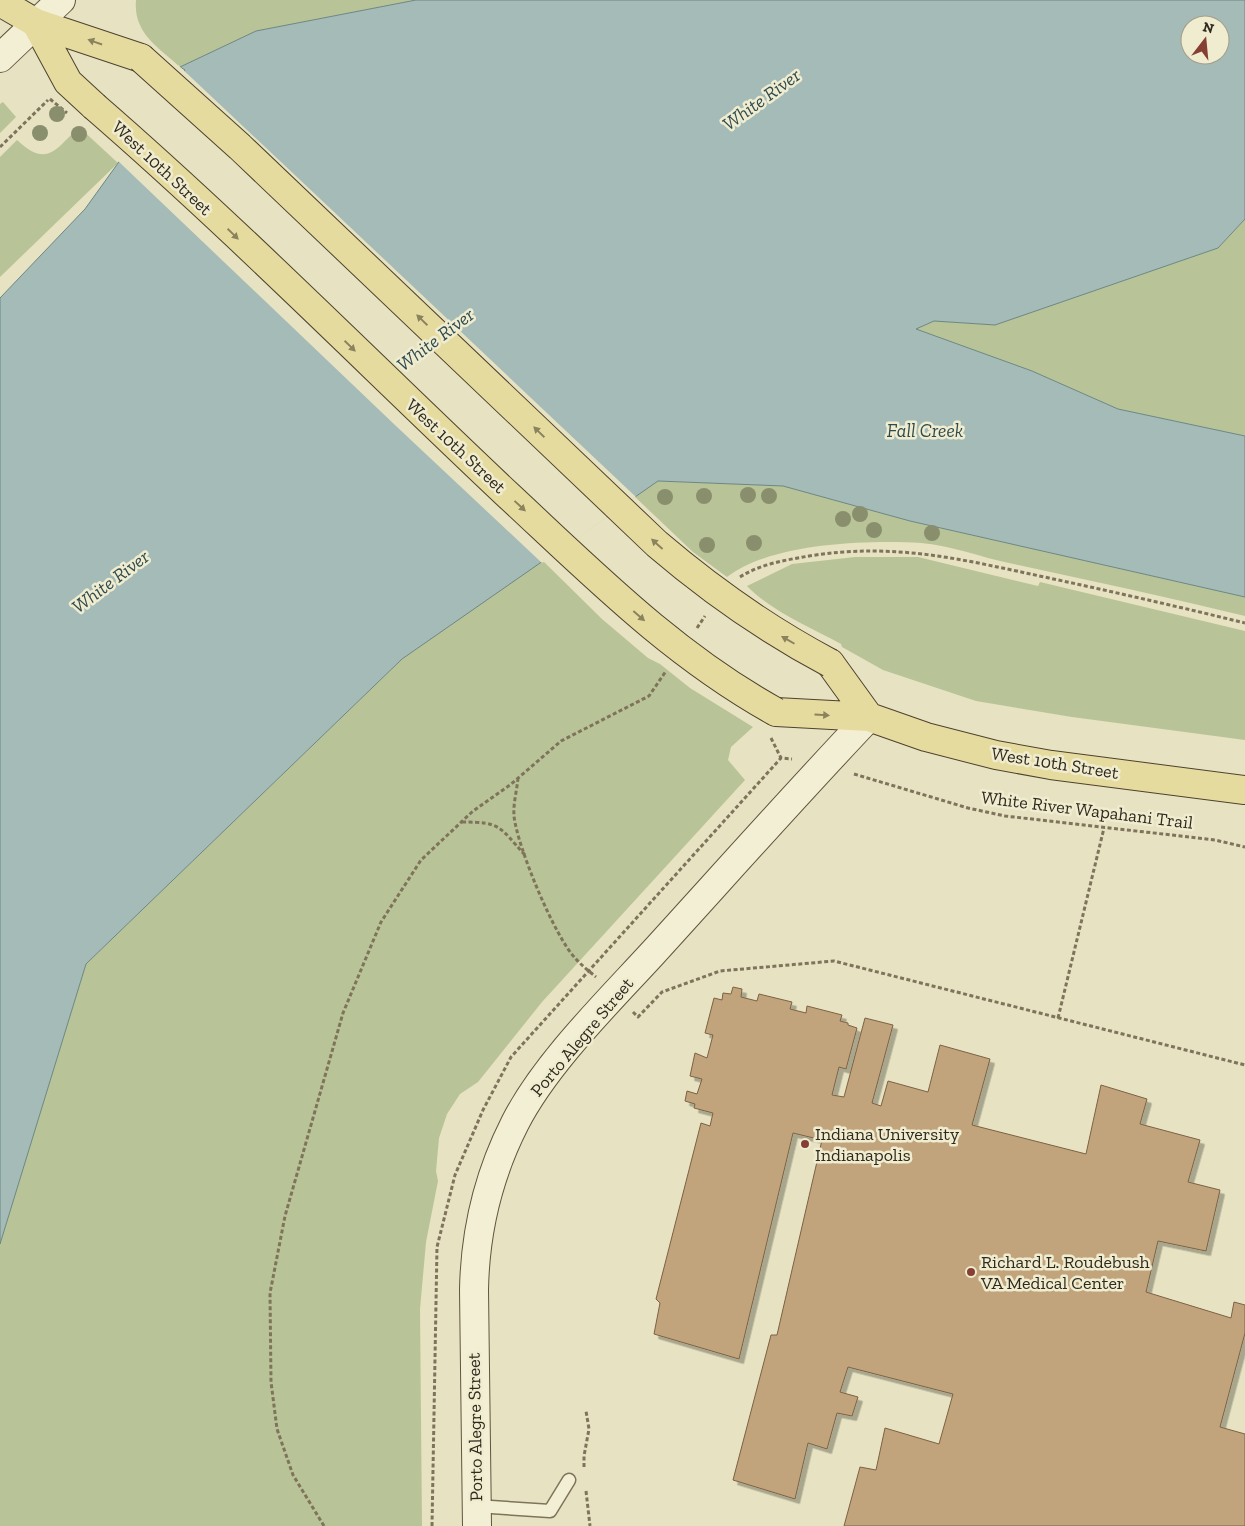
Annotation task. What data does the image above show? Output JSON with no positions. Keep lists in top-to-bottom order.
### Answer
{
  "streets": {
    "main road": ["West 10th Street"],
    "street": ["Porto Alegre Street"],
    "path": ["White River Wapahani Trail"]
  },
  "crossings": [
    ["West 10th Street", "Porto Alegre Street"],
    ["White River Wapahani Trail", "Porto Alegre Street"]
  ],
  "water": ["White River", "Fall Creek"],
  "places": ["Indiana University Indianapolis", "Richard L. Roudebush VA Medical Center"],
  "north": "top"
}
